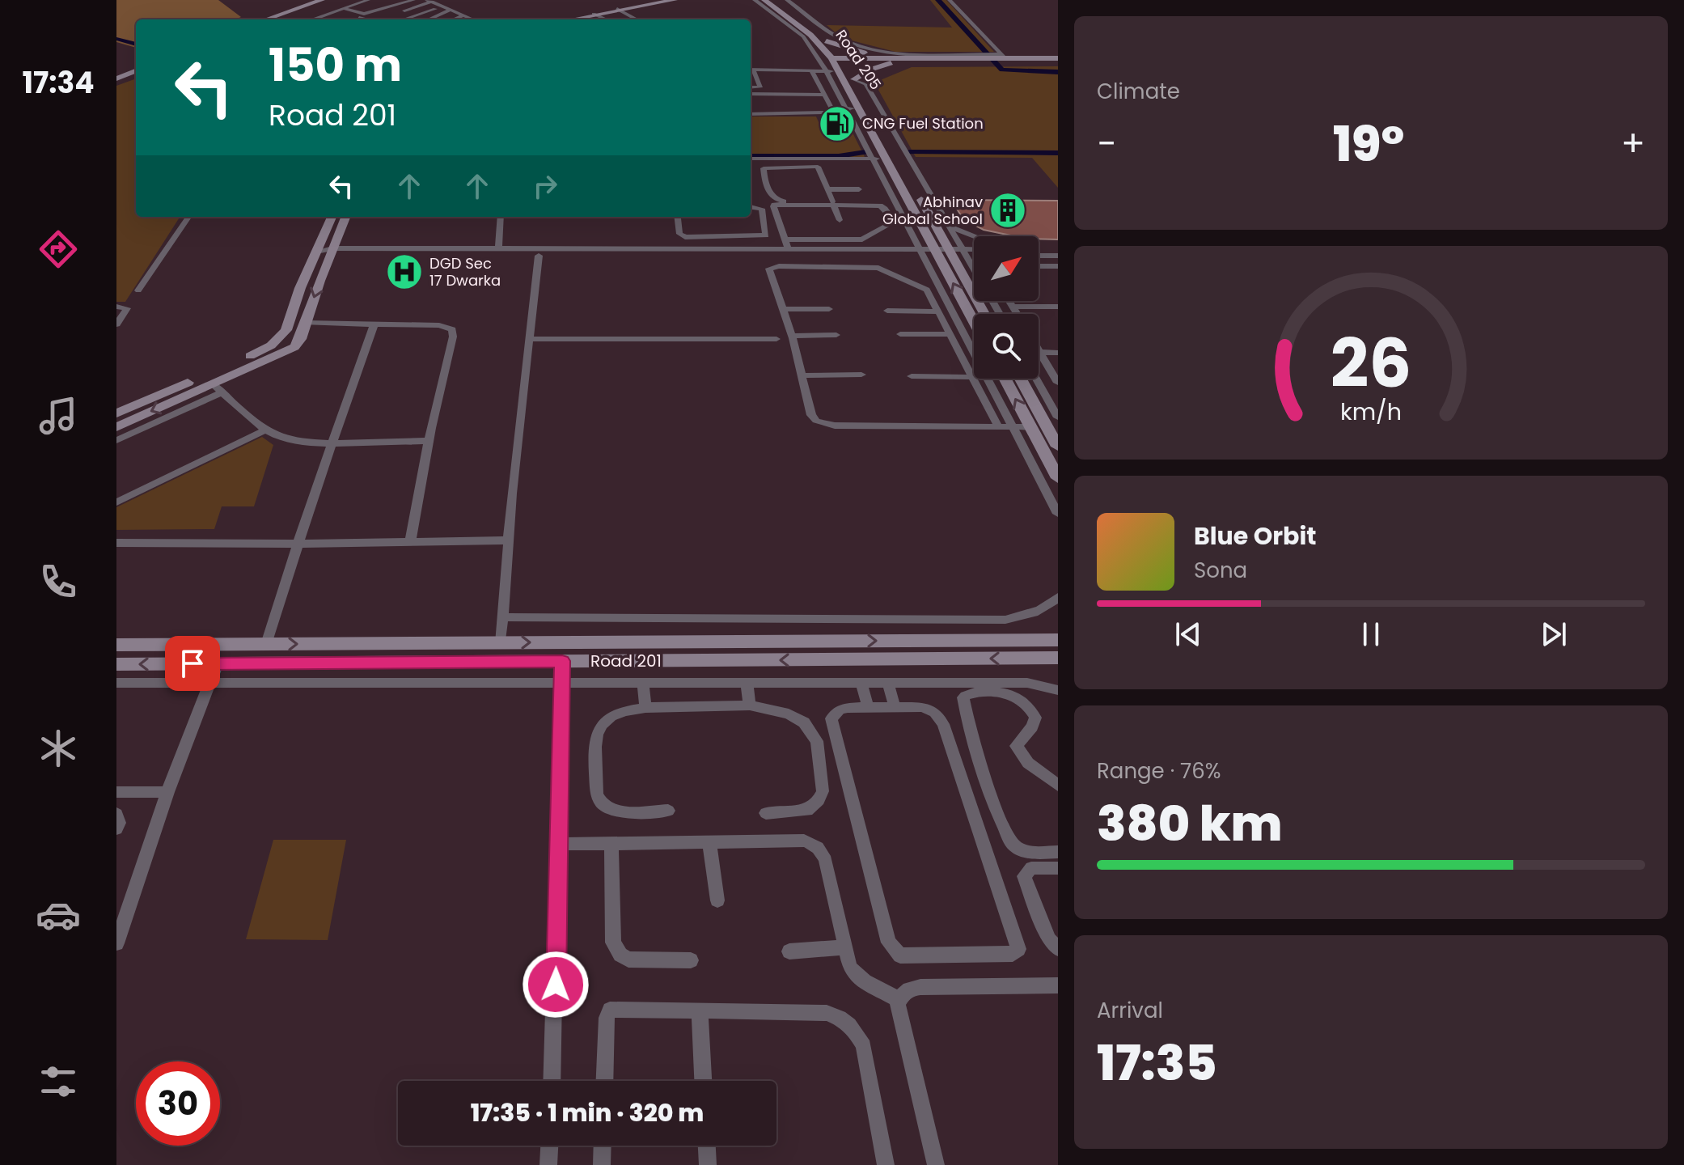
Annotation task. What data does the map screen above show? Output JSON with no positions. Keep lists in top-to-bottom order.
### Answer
{
  "streets": {
    "main road": ["Road 205", "Road 201"]
  },
  "places": {
    "fuel station": ["CNG Fuel Station"],
    "building": ["Abhinav Global School"],
    "hospital": ["DGD Sec 17 Dwarka"]
  },
  "north": "top right",
  "page": {
    "tabs": "17:34",
    "tile": [
      "Climate",
      ["Range · 76%", "380 km"],
      ["Arrival", "17:35"]
    ],
    "turn": ["150 m", "Road 201"],
    "heat": ["−", "19°", "+"],
    "song": ["Blue Orbit", "Sona"],
    "limit": "30",
    "trip": "17:35 · 1 min · 320 m",
    "gauge": ["26", "km/h"]
  }
}
